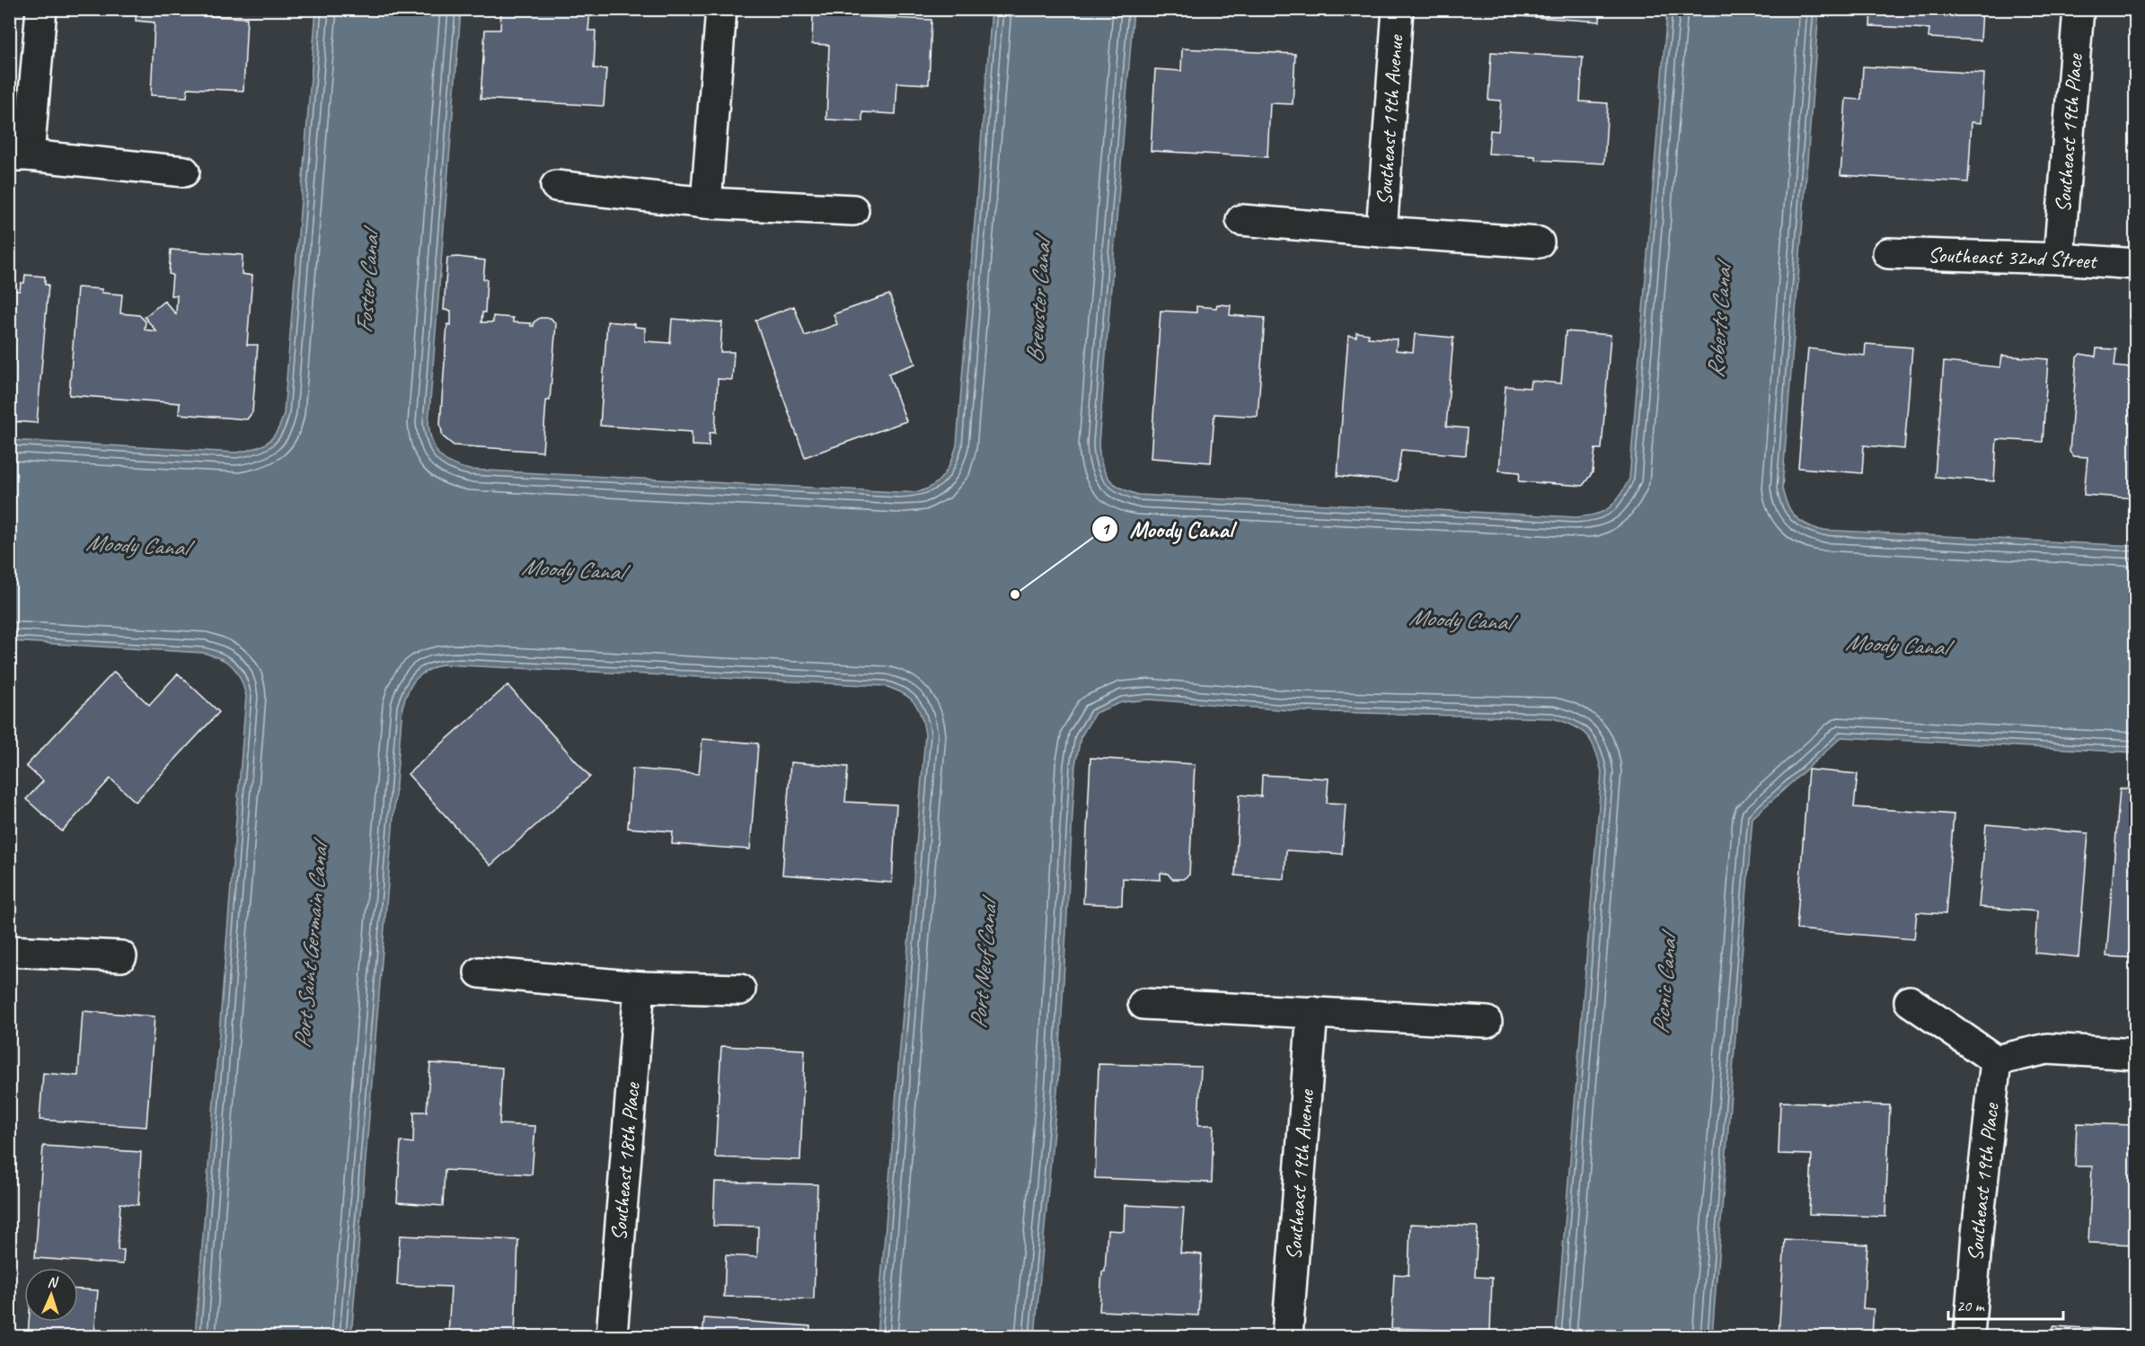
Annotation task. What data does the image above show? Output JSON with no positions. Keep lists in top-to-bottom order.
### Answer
{
  "streets": {
    "street": [
      "Southeast 19th Avenue",
      "Southeast 19th Place",
      "Southeast 32nd Street",
      "Southeast 18th Place"
    ]
  },
  "crossings": [
    ["Southeast 19th Place", "Southeast 32nd Street"]
  ],
  "water": [
    "Foster Canal",
    "Brewster Canal",
    "Roberts Canal",
    "Moody Canal",
    "Port Saint Germain Canal",
    "Port Neuf Canal",
    "Picnic Canal"
  ],
  "places": ["Moody Canal"],
  "scale_bar": "20 m",
  "north": "top"
}
